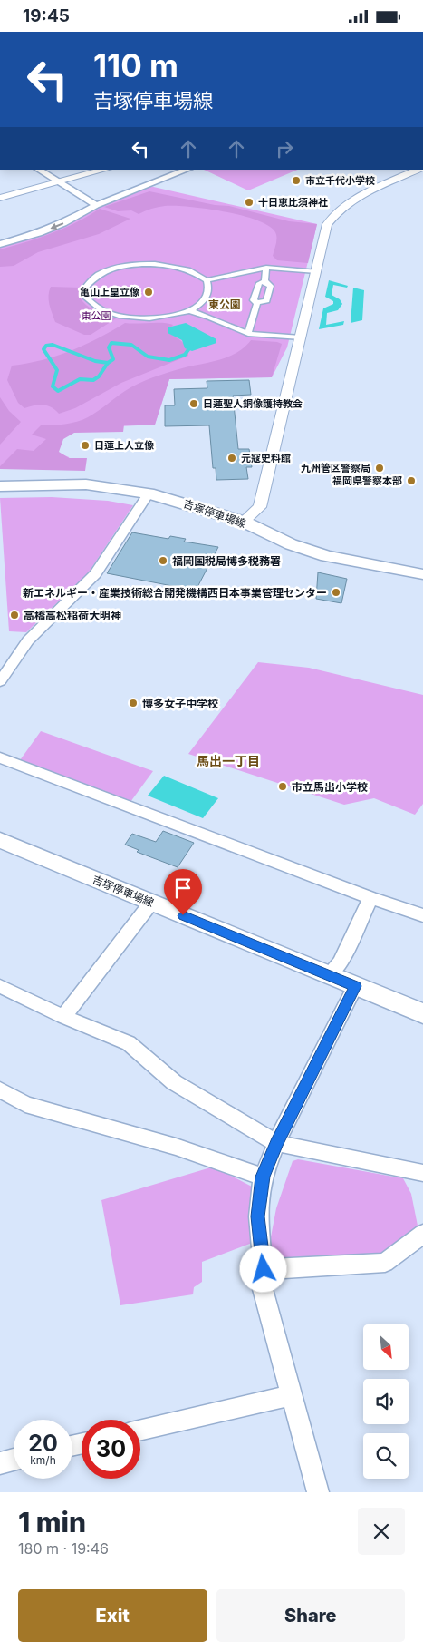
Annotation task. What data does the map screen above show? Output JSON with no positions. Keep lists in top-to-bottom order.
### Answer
{
  "streets": {
    "main road": ["吉塚停車場線"]
  },
  "districts": ["東公園", "馬出一丁目"],
  "parks": ["東公園"],
  "places": [
    "市立千代小学校",
    "十日恵比須神社",
    "亀山上皇立像",
    "日蓮聖人銅像護持教会",
    "日蓮上人立像",
    "元寇史料館",
    "九州管区警察局",
    "福岡県警察本部",
    "福岡国税局博多税務署",
    "新エネルギー・産業技術総合開発機構西日本事業管理センター",
    "高橋高松稲荷大明神",
    "博多女子中学校",
    "市立馬出小学校"
  ],
  "north": "bottom right",
  "page": {
    "status": "19:45",
    "turn": ["110 m", "吉塚停車場線"],
    "speed": "20 km/h",
    "limit": "30",
    "heading": ["1 min", "180 m · 19:46"],
    "buttons": ["Exit", "Share"]
  }
}
